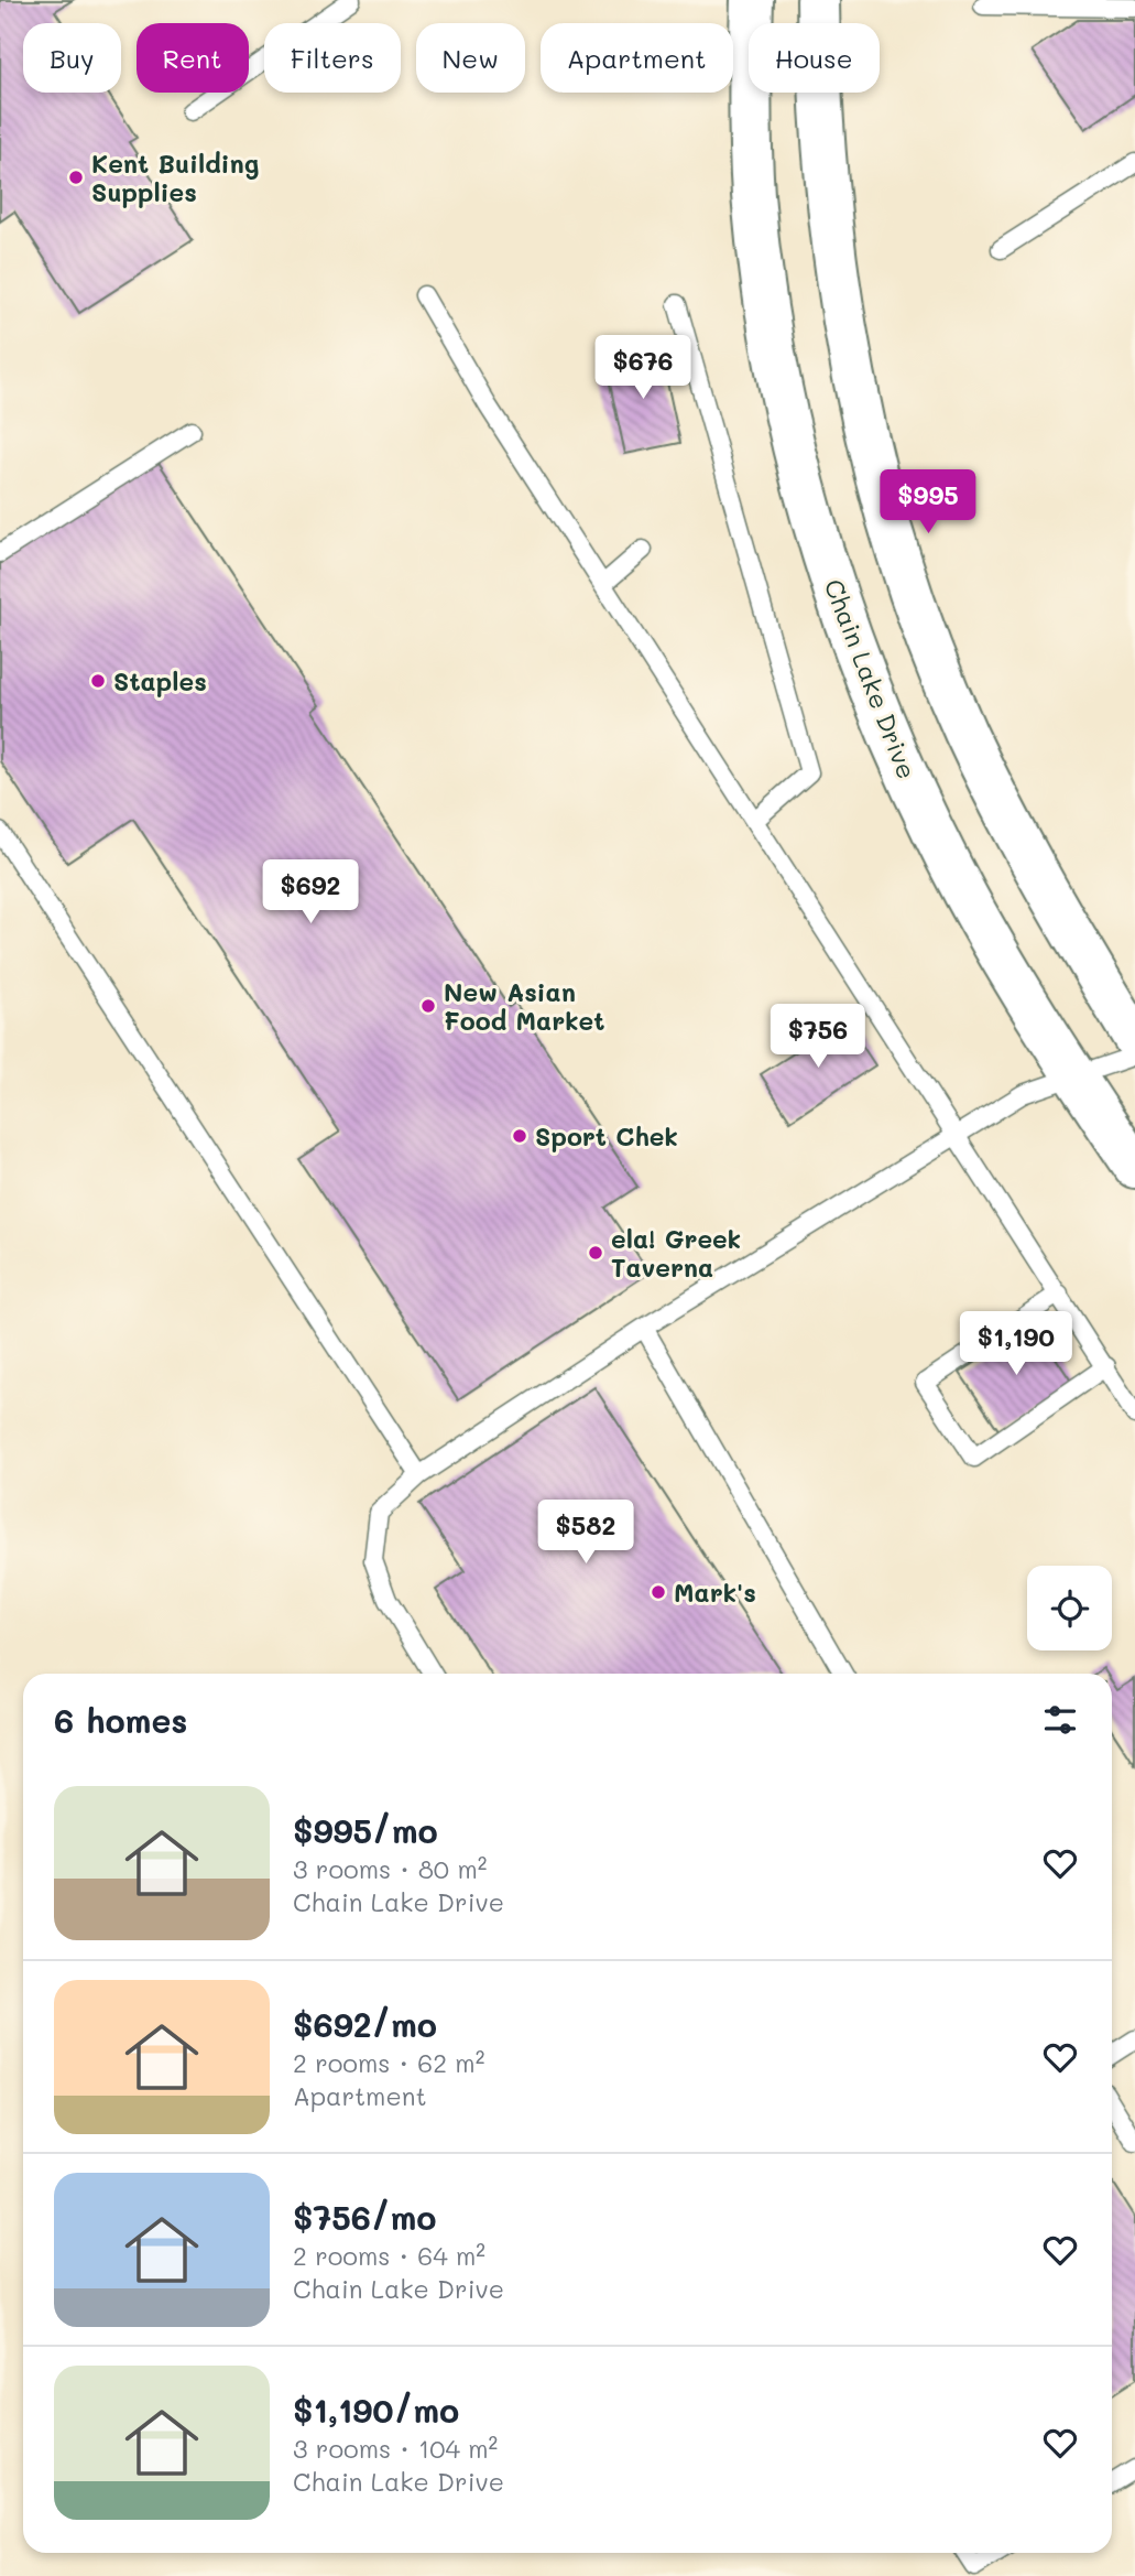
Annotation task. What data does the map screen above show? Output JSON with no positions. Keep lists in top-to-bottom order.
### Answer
{
  "streets": {
    "street": ["Chain Lake Drive"]
  },
  "places": [
    "Kent Building Supplies",
    "Staples",
    "New Asian Food Market",
    "Sport Chek",
    "ela! Greek Taverna",
    "Mark's"
  ],
  "page": {
    "chip": [
      "Buy",
      "Rent",
      "Filters",
      "New",
      "Apartment",
      "House"
    ],
    "price": [
      "$676",
      "$995",
      "$692",
      "$756",
      "$1,190",
      "$582"
    ],
    "heading": "6 homes",
    "list": [
      {
        "name": "$995/mo",
        "note": "3 rooms · 80 m² · Chain Lake Drive"
      },
      {
        "name": "$692/mo",
        "note": "2 rooms · 62 m² · Apartment"
      },
      {
        "name": "$756/mo",
        "note": "2 rooms · 64 m² · Chain Lake Drive"
      },
      {
        "name": "$1,190/mo",
        "note": "3 rooms · 104 m² · Chain Lake Drive"
      }
    ]
  }
}
